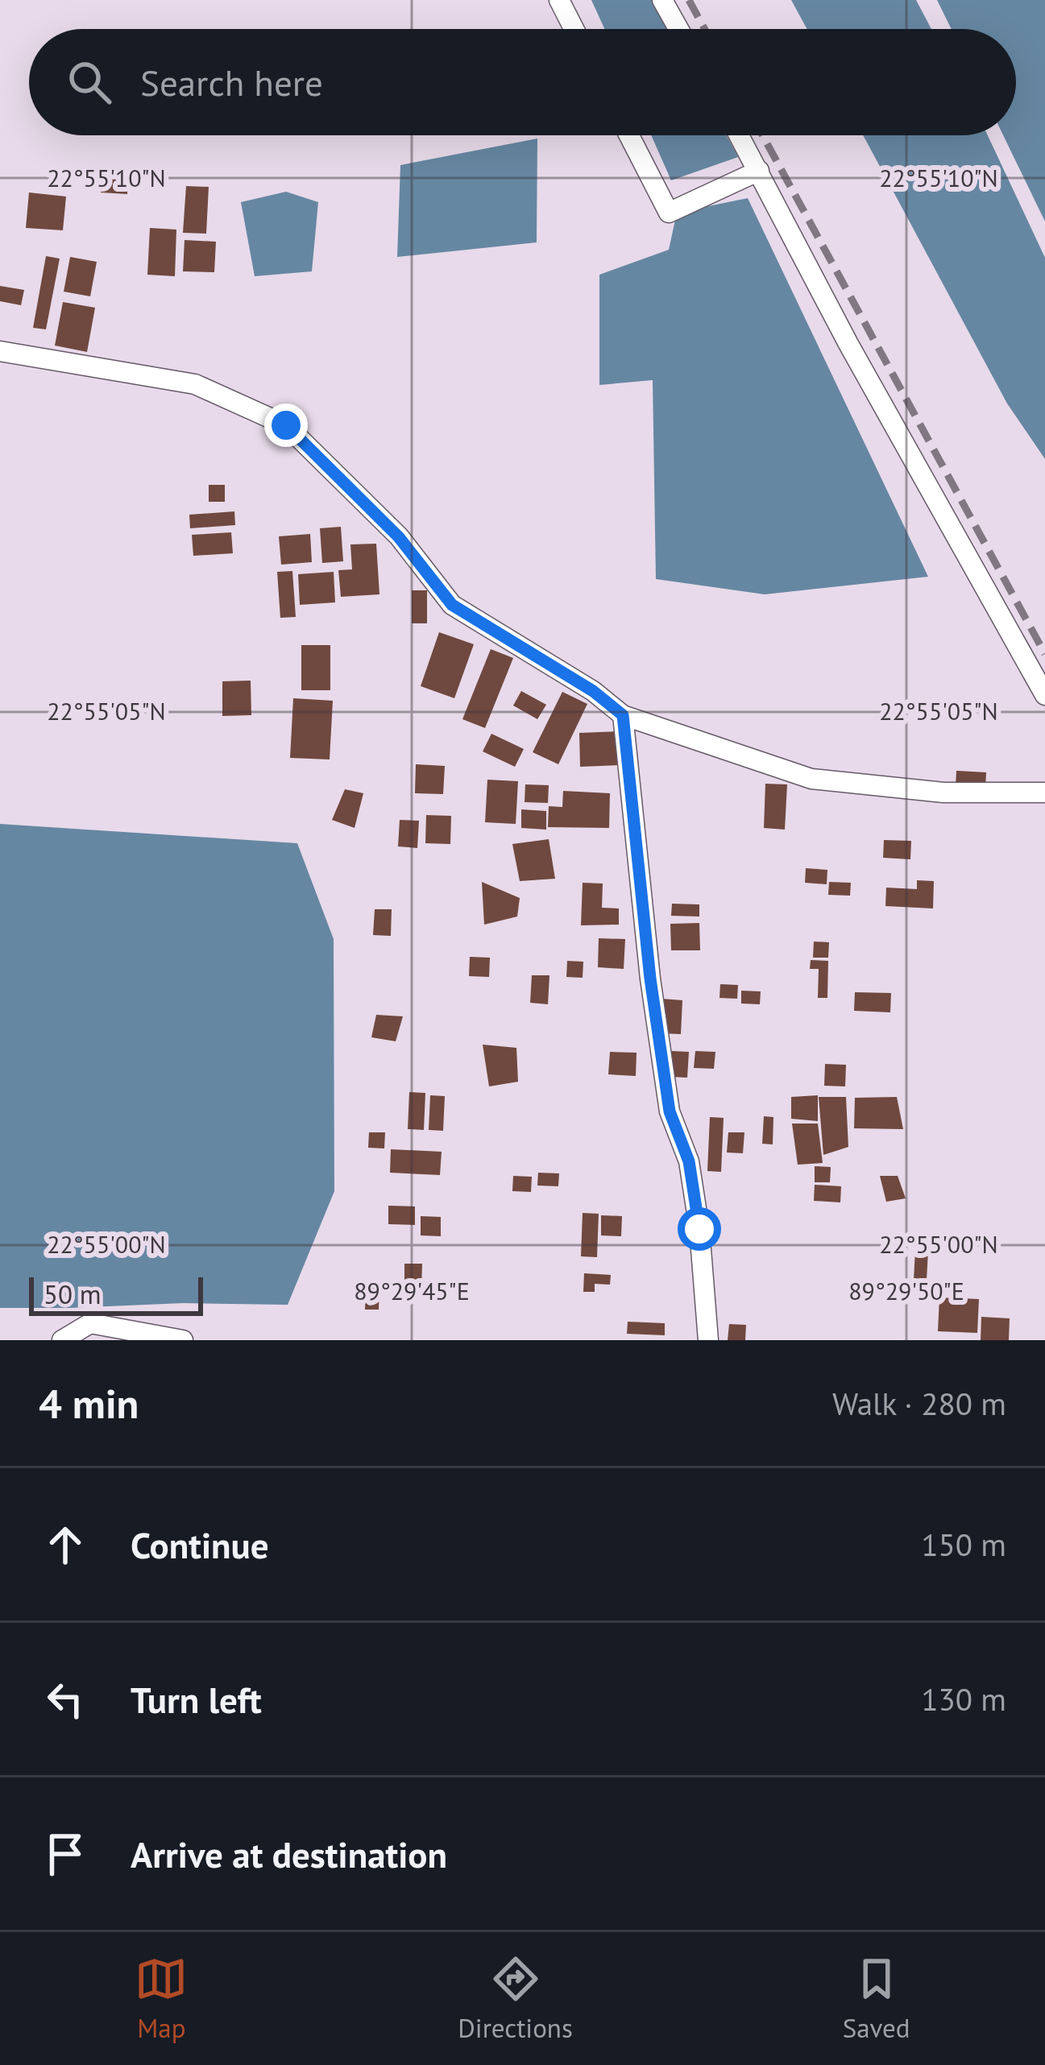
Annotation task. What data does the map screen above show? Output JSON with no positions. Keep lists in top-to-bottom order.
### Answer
{
  "scale_bar": "50 m",
  "page": {
    "search": "Search here",
    "scale": "50 m",
    "heading": ["4 min", "Walk · 280 m"],
    "list": [
      ["Continue", "150 m"],
      ["Turn left", "130 m"],
      "Arrive at destination"
    ],
    "nav": ["Map", "Directions", "Saved"]
  },
  "coordinates": [
    "22°55'10\"N",
    "22°55'05\"N",
    "22°55'00\"N",
    "89°29'45\"E",
    "89°29'50\"E"
  ]
}
